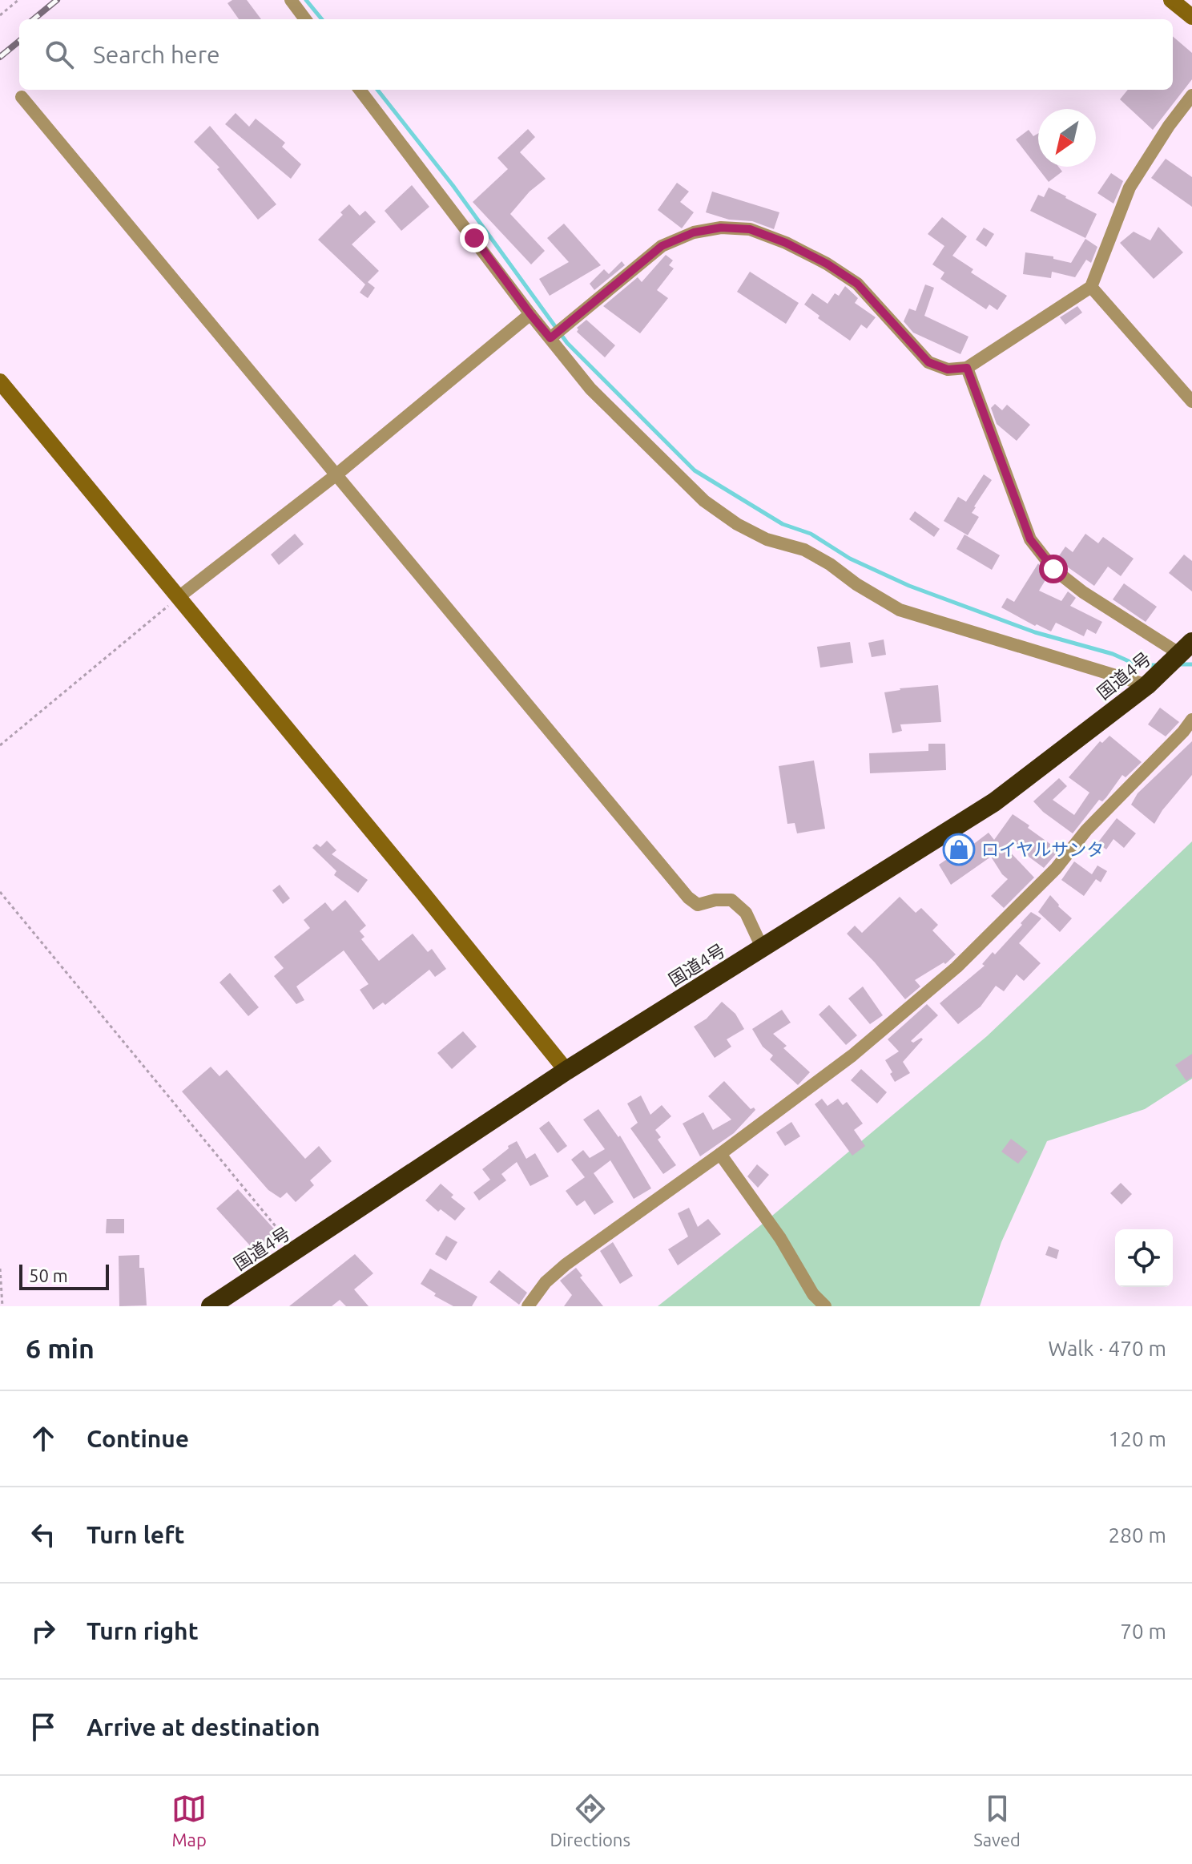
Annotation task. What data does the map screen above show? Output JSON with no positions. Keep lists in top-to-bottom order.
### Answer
{
  "streets": {
    "highway": ["国道4号"]
  },
  "places": {
    "shop": ["ロイヤルサンタ"]
  },
  "scale_bar": "50 m",
  "north": "bottom left",
  "page": {
    "search": "Search here",
    "scale": "50 m",
    "heading": ["6 min", "Walk · 470 m"],
    "list": [
      ["Continue", "120 m"],
      ["Turn left", "280 m"],
      ["Turn right", "70 m"],
      "Arrive at destination"
    ],
    "nav": ["Map", "Directions", "Saved"]
  }
}
